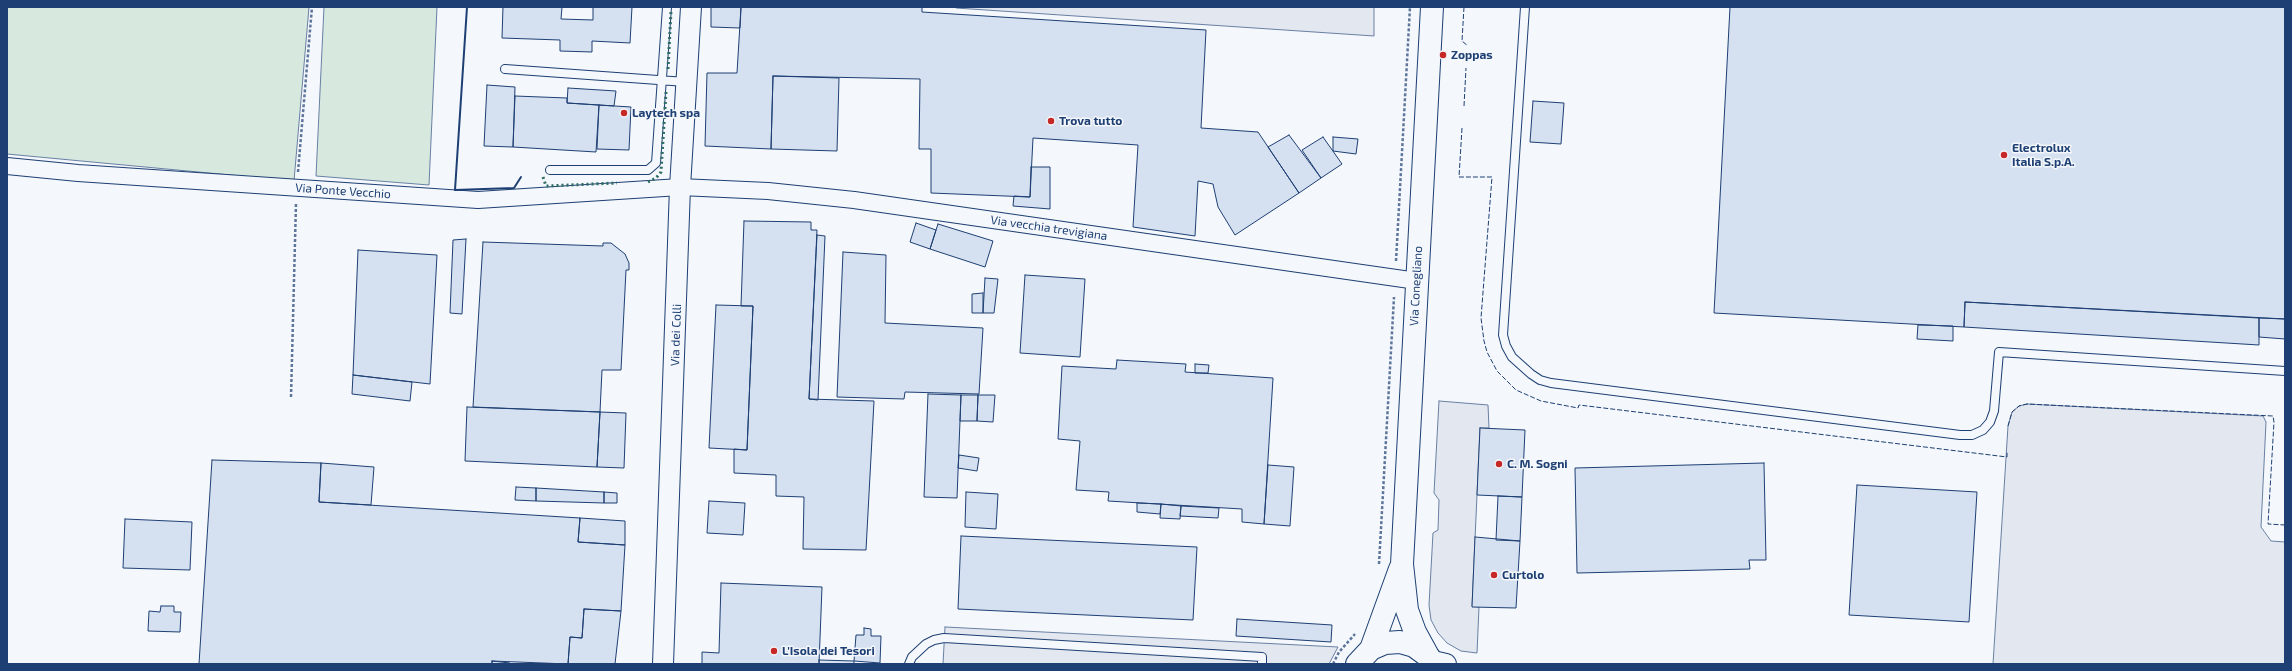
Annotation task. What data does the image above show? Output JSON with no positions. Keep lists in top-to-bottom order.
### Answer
{
  "streets": {
    "main road": ["Via Conegliano"],
    "street": ["Via Ponte Vecchio", "Via vecchia trevigiana", "Via dei Colli"]
  },
  "crossings": [
    ["Via Ponte Vecchio", "Via vecchia trevigiana"],
    ["Via Ponte Vecchio", "Via dei Colli"],
    ["Via vecchia trevigiana", "Via Conegliano"],
    ["Via vecchia trevigiana", "Via dei Colli"]
  ],
  "places": [
    "Zoppas",
    "Laytech spa",
    "Trova tutto",
    "Electrolux Italia S.p.A.",
    "C. M. Sogni",
    "Curtolo",
    "L'Isola dei Tesori"
  ]
}
